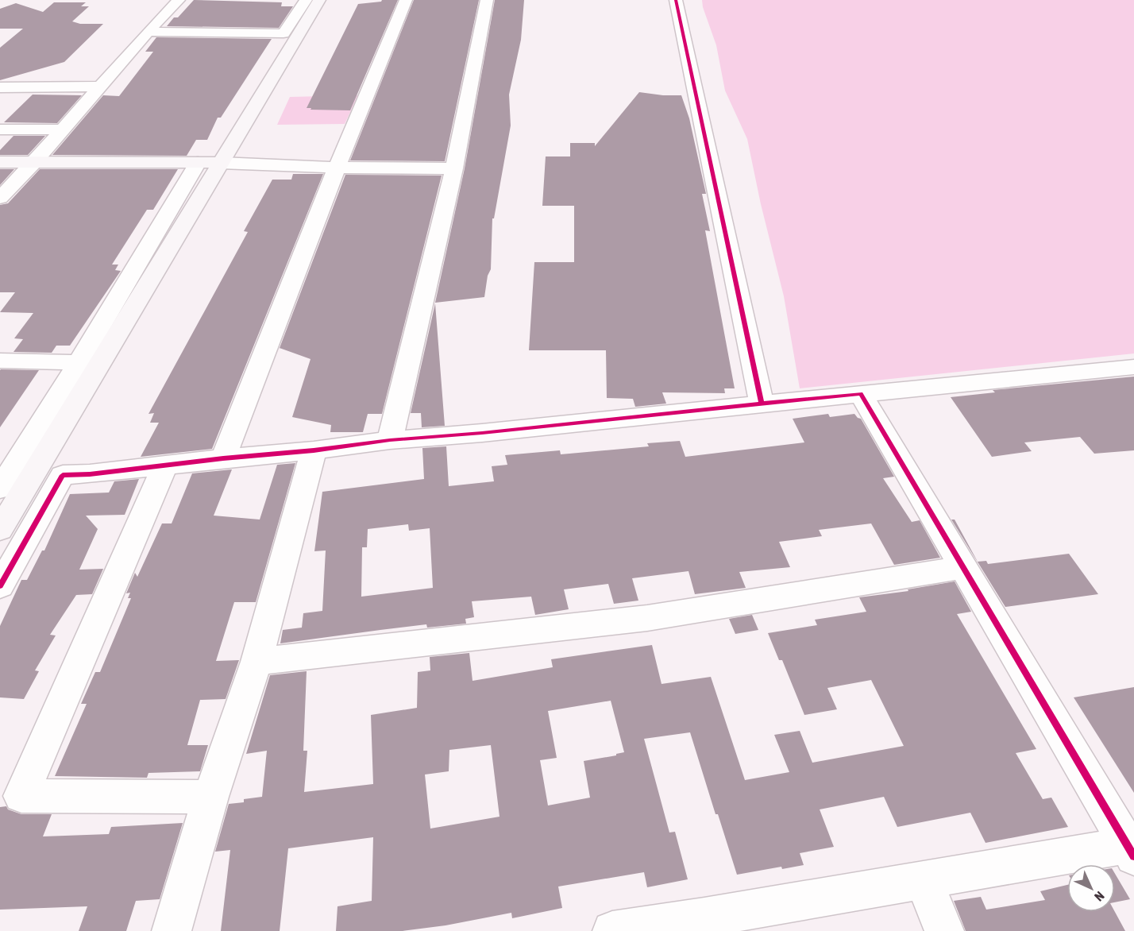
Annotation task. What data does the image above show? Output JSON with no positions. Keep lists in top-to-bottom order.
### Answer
{
  "north": "bottom right"
}
